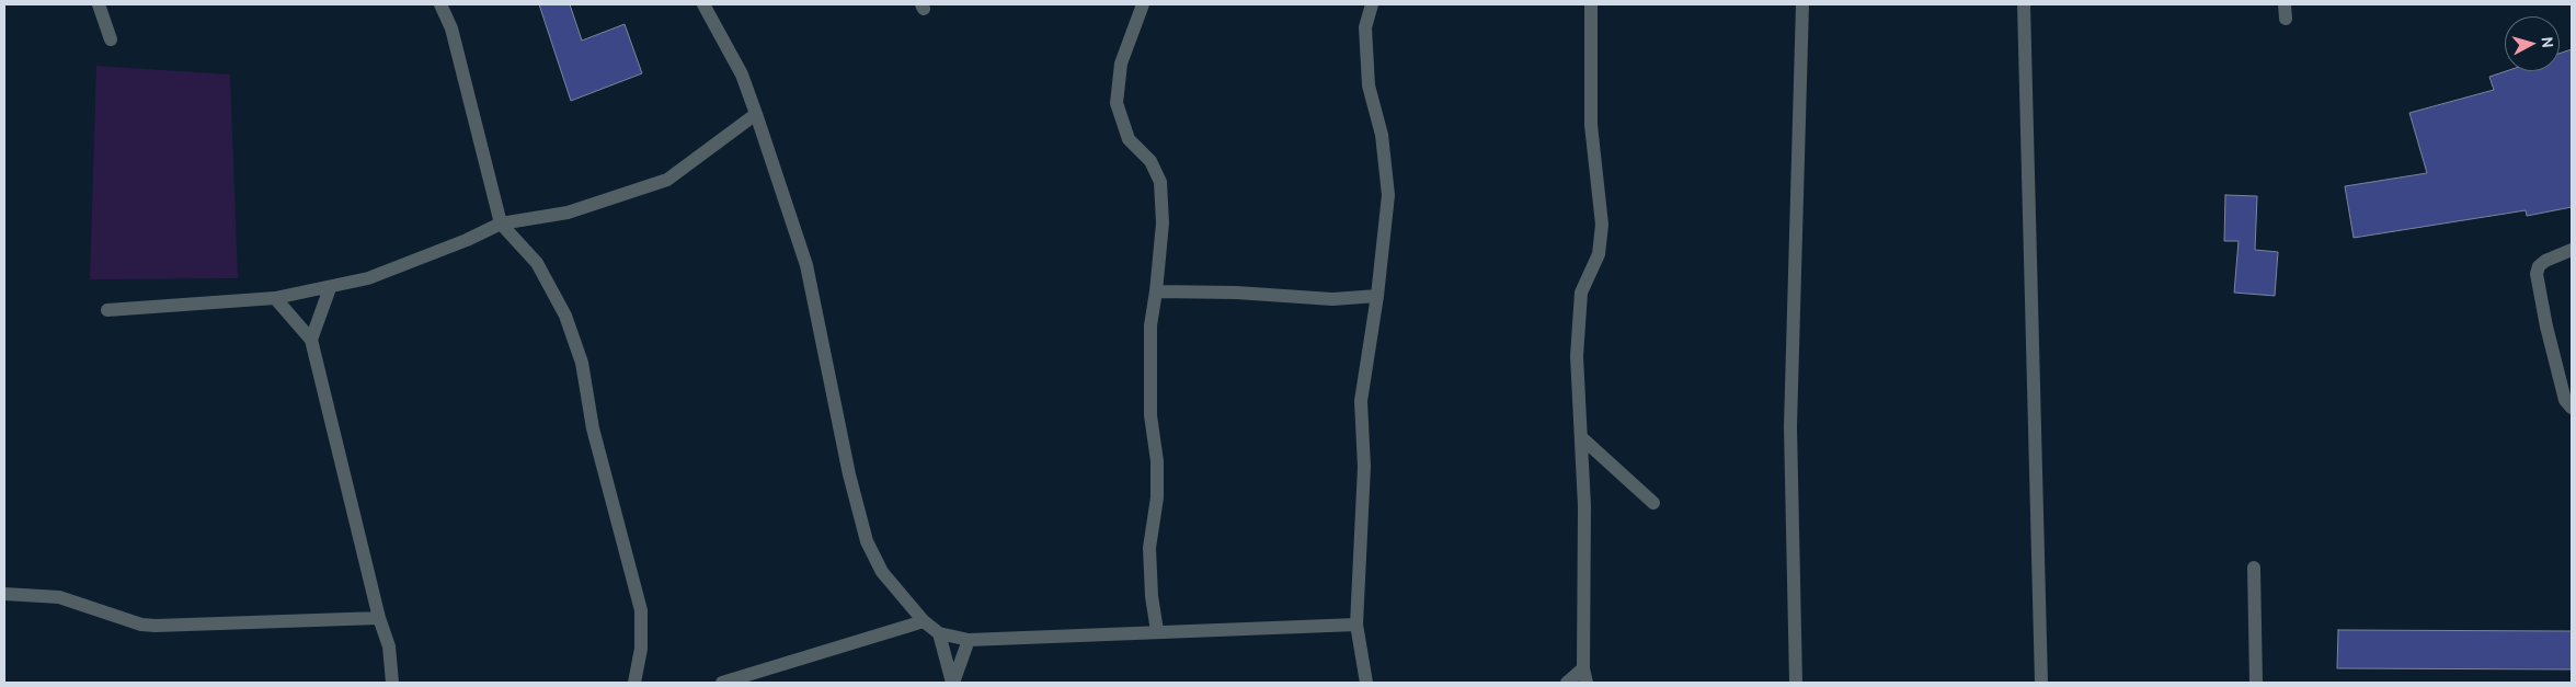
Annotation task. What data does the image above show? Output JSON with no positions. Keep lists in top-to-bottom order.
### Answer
{
  "north": "right"
}
